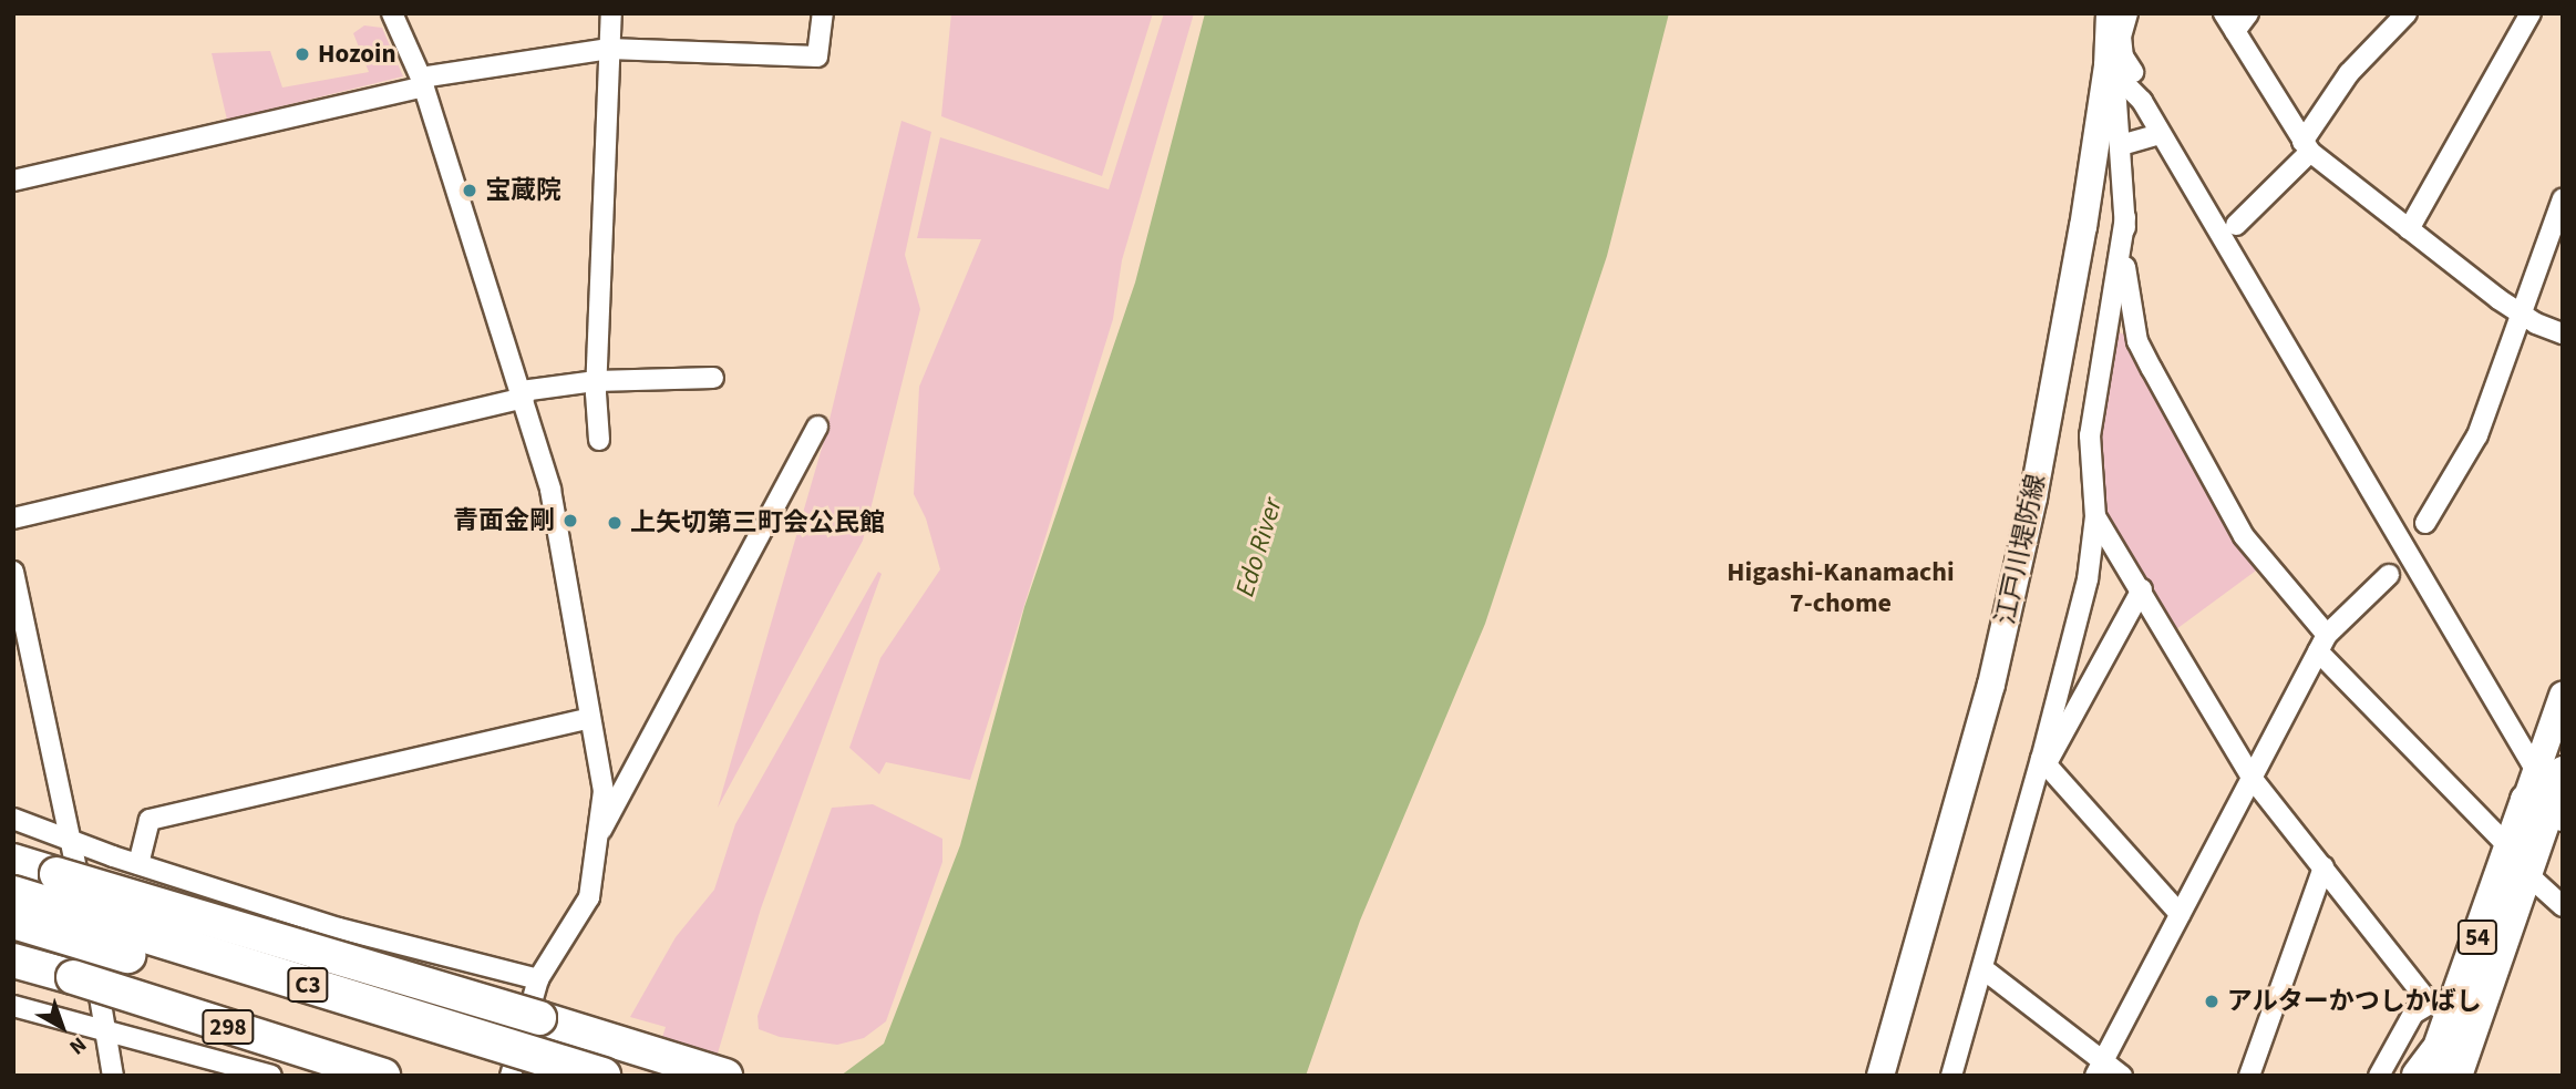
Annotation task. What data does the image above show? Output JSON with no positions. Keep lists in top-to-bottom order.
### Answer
{
  "streets": {
    "highway": ["C3", "298"],
    "main road": ["江戸川堤防線", "54"]
  },
  "districts": ["Higashi-Kanamachi 7-chome"],
  "water": ["Edo River"],
  "places": [
    "Hozoin",
    "宝蔵院",
    "青面金剛",
    "上矢切第三町会公民館",
    "アルターかつしかばし"
  ],
  "north": "bottom right"
}
